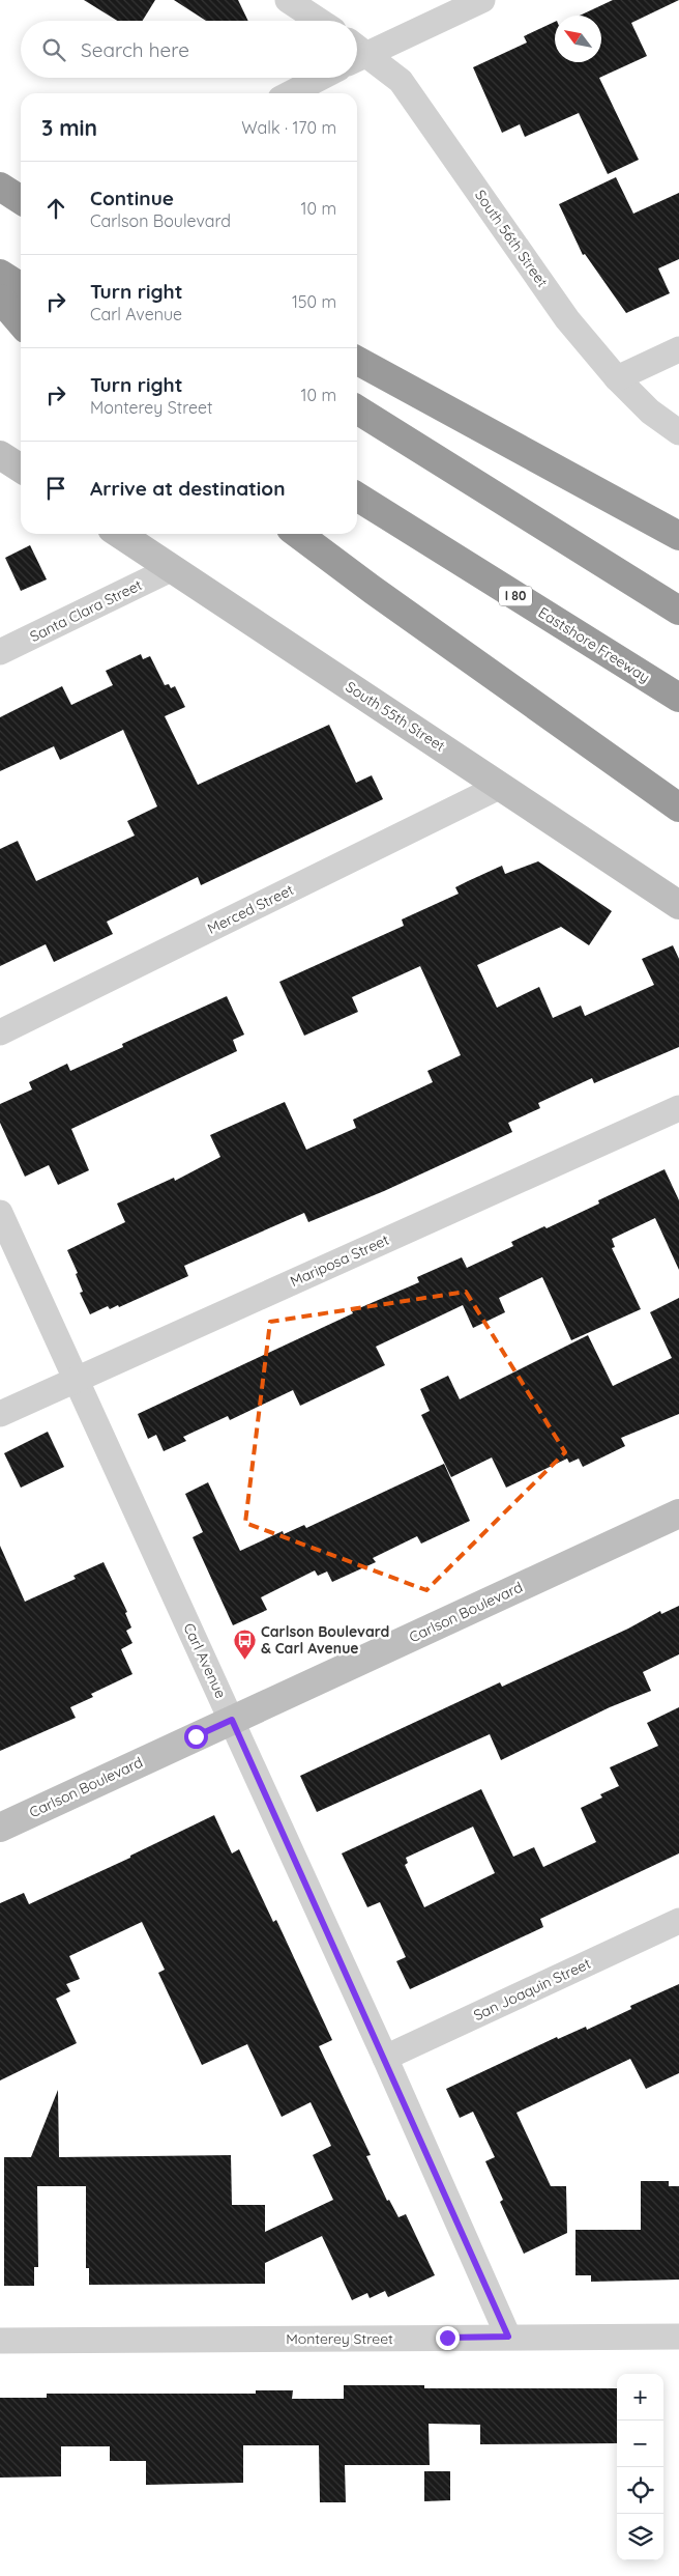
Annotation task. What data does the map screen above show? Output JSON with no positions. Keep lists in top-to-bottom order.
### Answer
{
  "streets": {
    "highway": ["I 80", "Eastshore Freeway"],
    "main road": ["South 55th Street", "Carlson Boulevard"],
    "street": [
      "South 56th Street",
      "Santa Clara Street",
      "Merced Street",
      "Mariposa Street",
      "Carl Avenue",
      "San Joaquin Street",
      "Monterey Street"
    ]
  },
  "crossings": [
    ["Santa Clara Street", "South 55th Street"],
    ["South 55th Street", "Merced Street"],
    ["Mariposa Street", "Carl Avenue"],
    ["Carlson Boulevard", "Carl Avenue"],
    ["Carl Avenue", "San Joaquin Street"],
    ["Carl Avenue", "Monterey Street"]
  ],
  "places": {
    "bus stop": ["Carlson Boulevard & Carl Avenue"]
  },
  "north": "top left",
  "page": {
    "search": "Search here",
    "heading": ["3 min", "Walk · 170 m"],
    "list": [
      ["Continue", "Carlson Boulevard", "10 m"],
      ["Turn right", "Carl Avenue", "150 m"],
      ["Turn right", "Monterey Street", "10 m"],
      "Arrive at destination"
    ],
    "map_buttons": ["+", "−"]
  }
}
